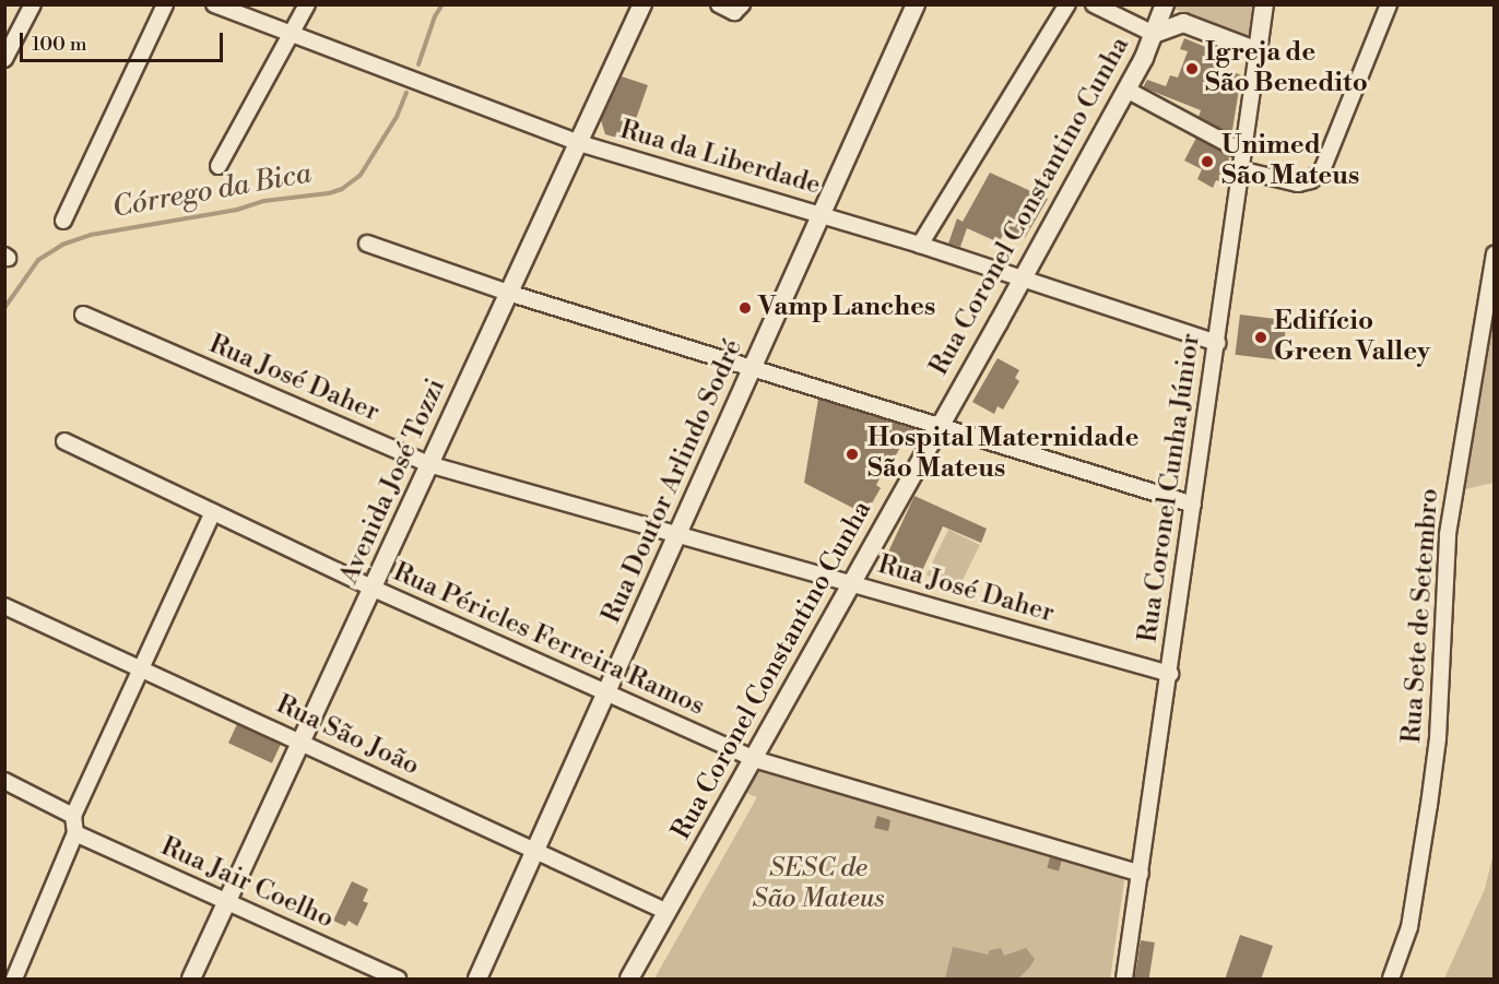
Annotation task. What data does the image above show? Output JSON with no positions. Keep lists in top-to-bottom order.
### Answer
{
  "streets": {
    "street": [
      "Rua da Liberdade",
      "Rua Coronel Constantino Cunha",
      "Rua José Daher",
      "Avenida José Tozzi",
      "Rua Doutor Arlindo Sodré",
      "Rua Coronel Cunha Júnior",
      "Rua Sete de Setembro",
      "Rua Péricles Ferreira Ramos",
      "Rua São João",
      "Rua Jair Coelho"
    ]
  },
  "crossings": [
    ["Rua da Liberdade", "Rua Coronel Constantino Cunha"],
    ["Rua da Liberdade", "Avenida José Tozzi"],
    ["Rua da Liberdade", "Rua Doutor Arlindo Sodré"],
    ["Rua da Liberdade", "Rua Coronel Cunha Júnior"],
    ["Rua Coronel Constantino Cunha", "Rua José Daher"],
    ["Rua Coronel Constantino Cunha", "Rua Péricles Ferreira Ramos"],
    ["Rua Coronel Constantino Cunha", "Rua São João"],
    ["Rua José Daher", "Avenida José Tozzi"],
    ["Rua José Daher", "Rua Doutor Arlindo Sodré"],
    ["Rua José Daher", "Rua Coronel Cunha Júnior"],
    ["Avenida José Tozzi", "Rua Péricles Ferreira Ramos"],
    ["Avenida José Tozzi", "Rua São João"],
    ["Avenida José Tozzi", "Rua Jair Coelho"],
    ["Rua Doutor Arlindo Sodré", "Rua Péricles Ferreira Ramos"],
    ["Rua Doutor Arlindo Sodré", "Rua São João"],
    ["Rua Coronel Cunha Júnior", "Rua Péricles Ferreira Ramos"]
  ],
  "water": ["Córrego da Bica"],
  "parks": ["SESC de São Mateus"],
  "places": [
    "Igreja de São Benedito",
    "Unimed São Mateus",
    "Vamp Lanches",
    "Edifício Green Valley",
    "Hospital Maternidade São Mateus"
  ],
  "scale_bar": "100 m"
}
